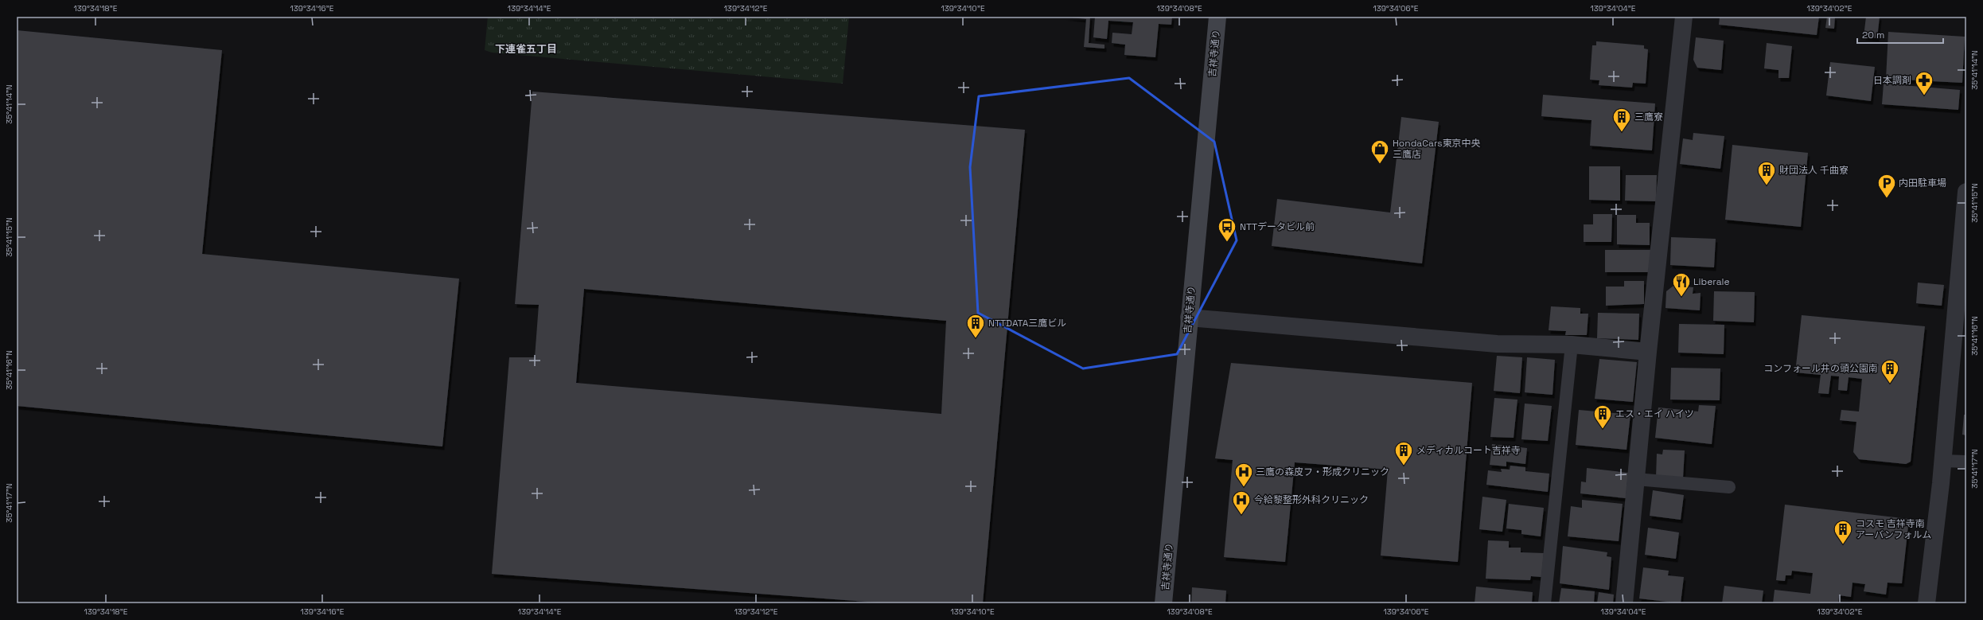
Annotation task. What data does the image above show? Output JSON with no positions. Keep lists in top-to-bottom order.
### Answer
{
  "streets": {
    "main road": ["吉祥寺通り"]
  },
  "districts": ["下連雀五丁目"],
  "places": {
    "pharmacy": ["日本調剤"],
    "building": [
      "三鷹寮",
      "財団法人 千曲寮",
      "NTTDATA三鷹ビル",
      "コンフォール井の頭公園南",
      "エス・エイ ハイツ",
      "メディカルコート吉祥寺",
      "コスモ 吉祥寺南 アーバンフォルム"
    ],
    "shop": ["HondaCars東京中央 三鷹店"],
    "parking": ["内田駐車場"],
    "bus stop": ["NTTデータビル前"],
    "restaurant": ["Liberale"],
    "hospital": ["三鷹の森皮フ・形成クリニック", "今給黎整形外科クリニック"]
  },
  "scale_bar": "20 m",
  "coordinates": [
    "139°34'18\"E",
    "139°34'16\"E",
    "139°34'14\"E",
    "139°34'12\"E",
    "139°34'10\"E",
    "139°34'08\"E",
    "139°34'06\"E",
    "139°34'04\"E",
    "139°34'02\"E",
    "35°41'14\"N",
    "35°41'15\"N",
    "35°41'16\"N",
    "35°41'17\"N"
  ]
}
